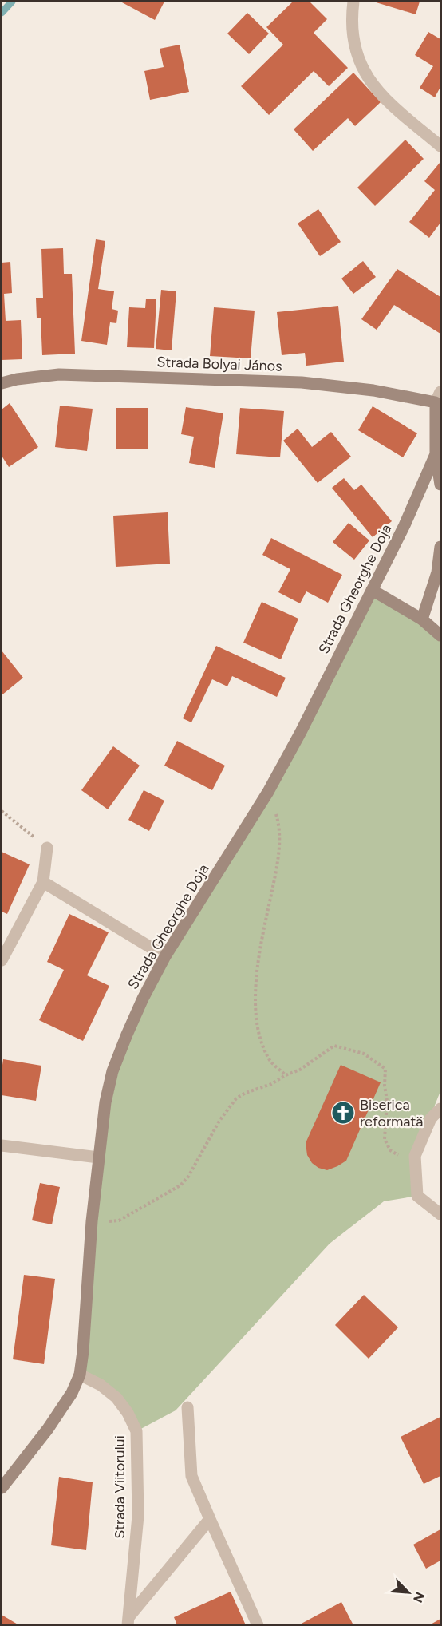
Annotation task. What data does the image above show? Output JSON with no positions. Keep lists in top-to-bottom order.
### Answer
{
  "streets": {
    "street": ["Strada Bolyai János", "Strada Gheorghe Doja", "Strada Viitorului"]
  },
  "crossings": [
    ["Strada Bolyai János", "Strada Gheorghe Doja"],
    ["Strada Gheorghe Doja", "Strada Viitorului"]
  ],
  "places": {
    "church": ["Biserica reformată"]
  },
  "north": "bottom right"
}
